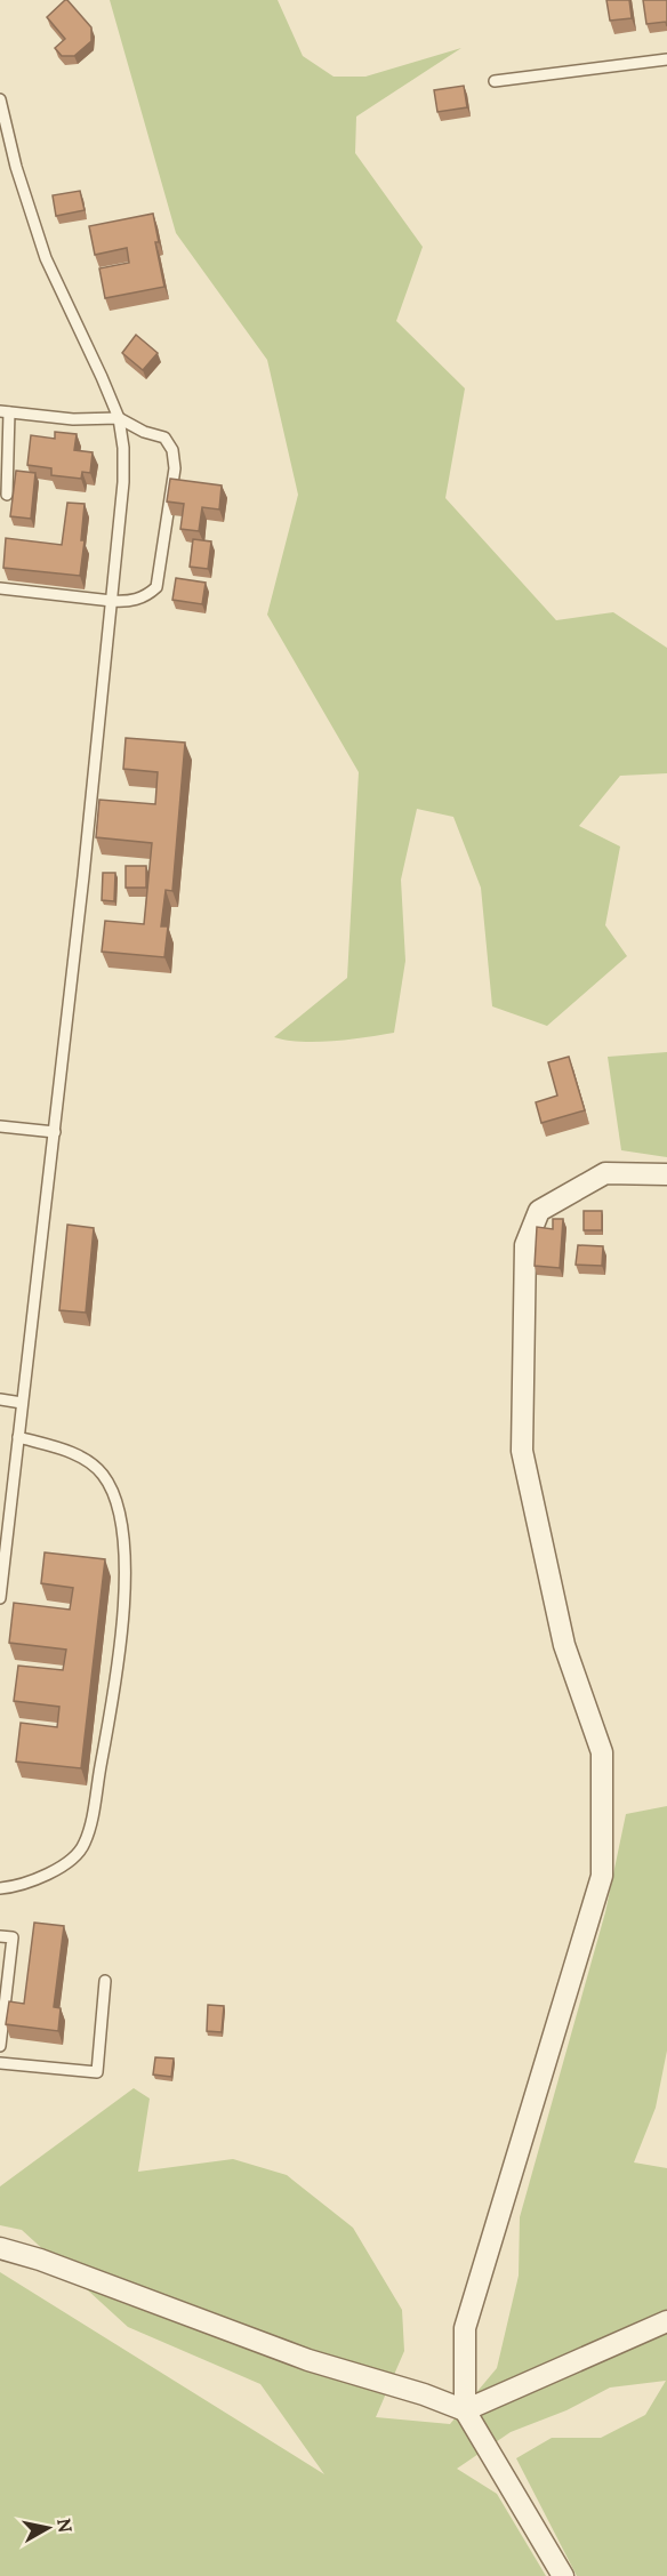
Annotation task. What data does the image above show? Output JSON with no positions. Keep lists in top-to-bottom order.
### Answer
{
  "north": "right"
}
